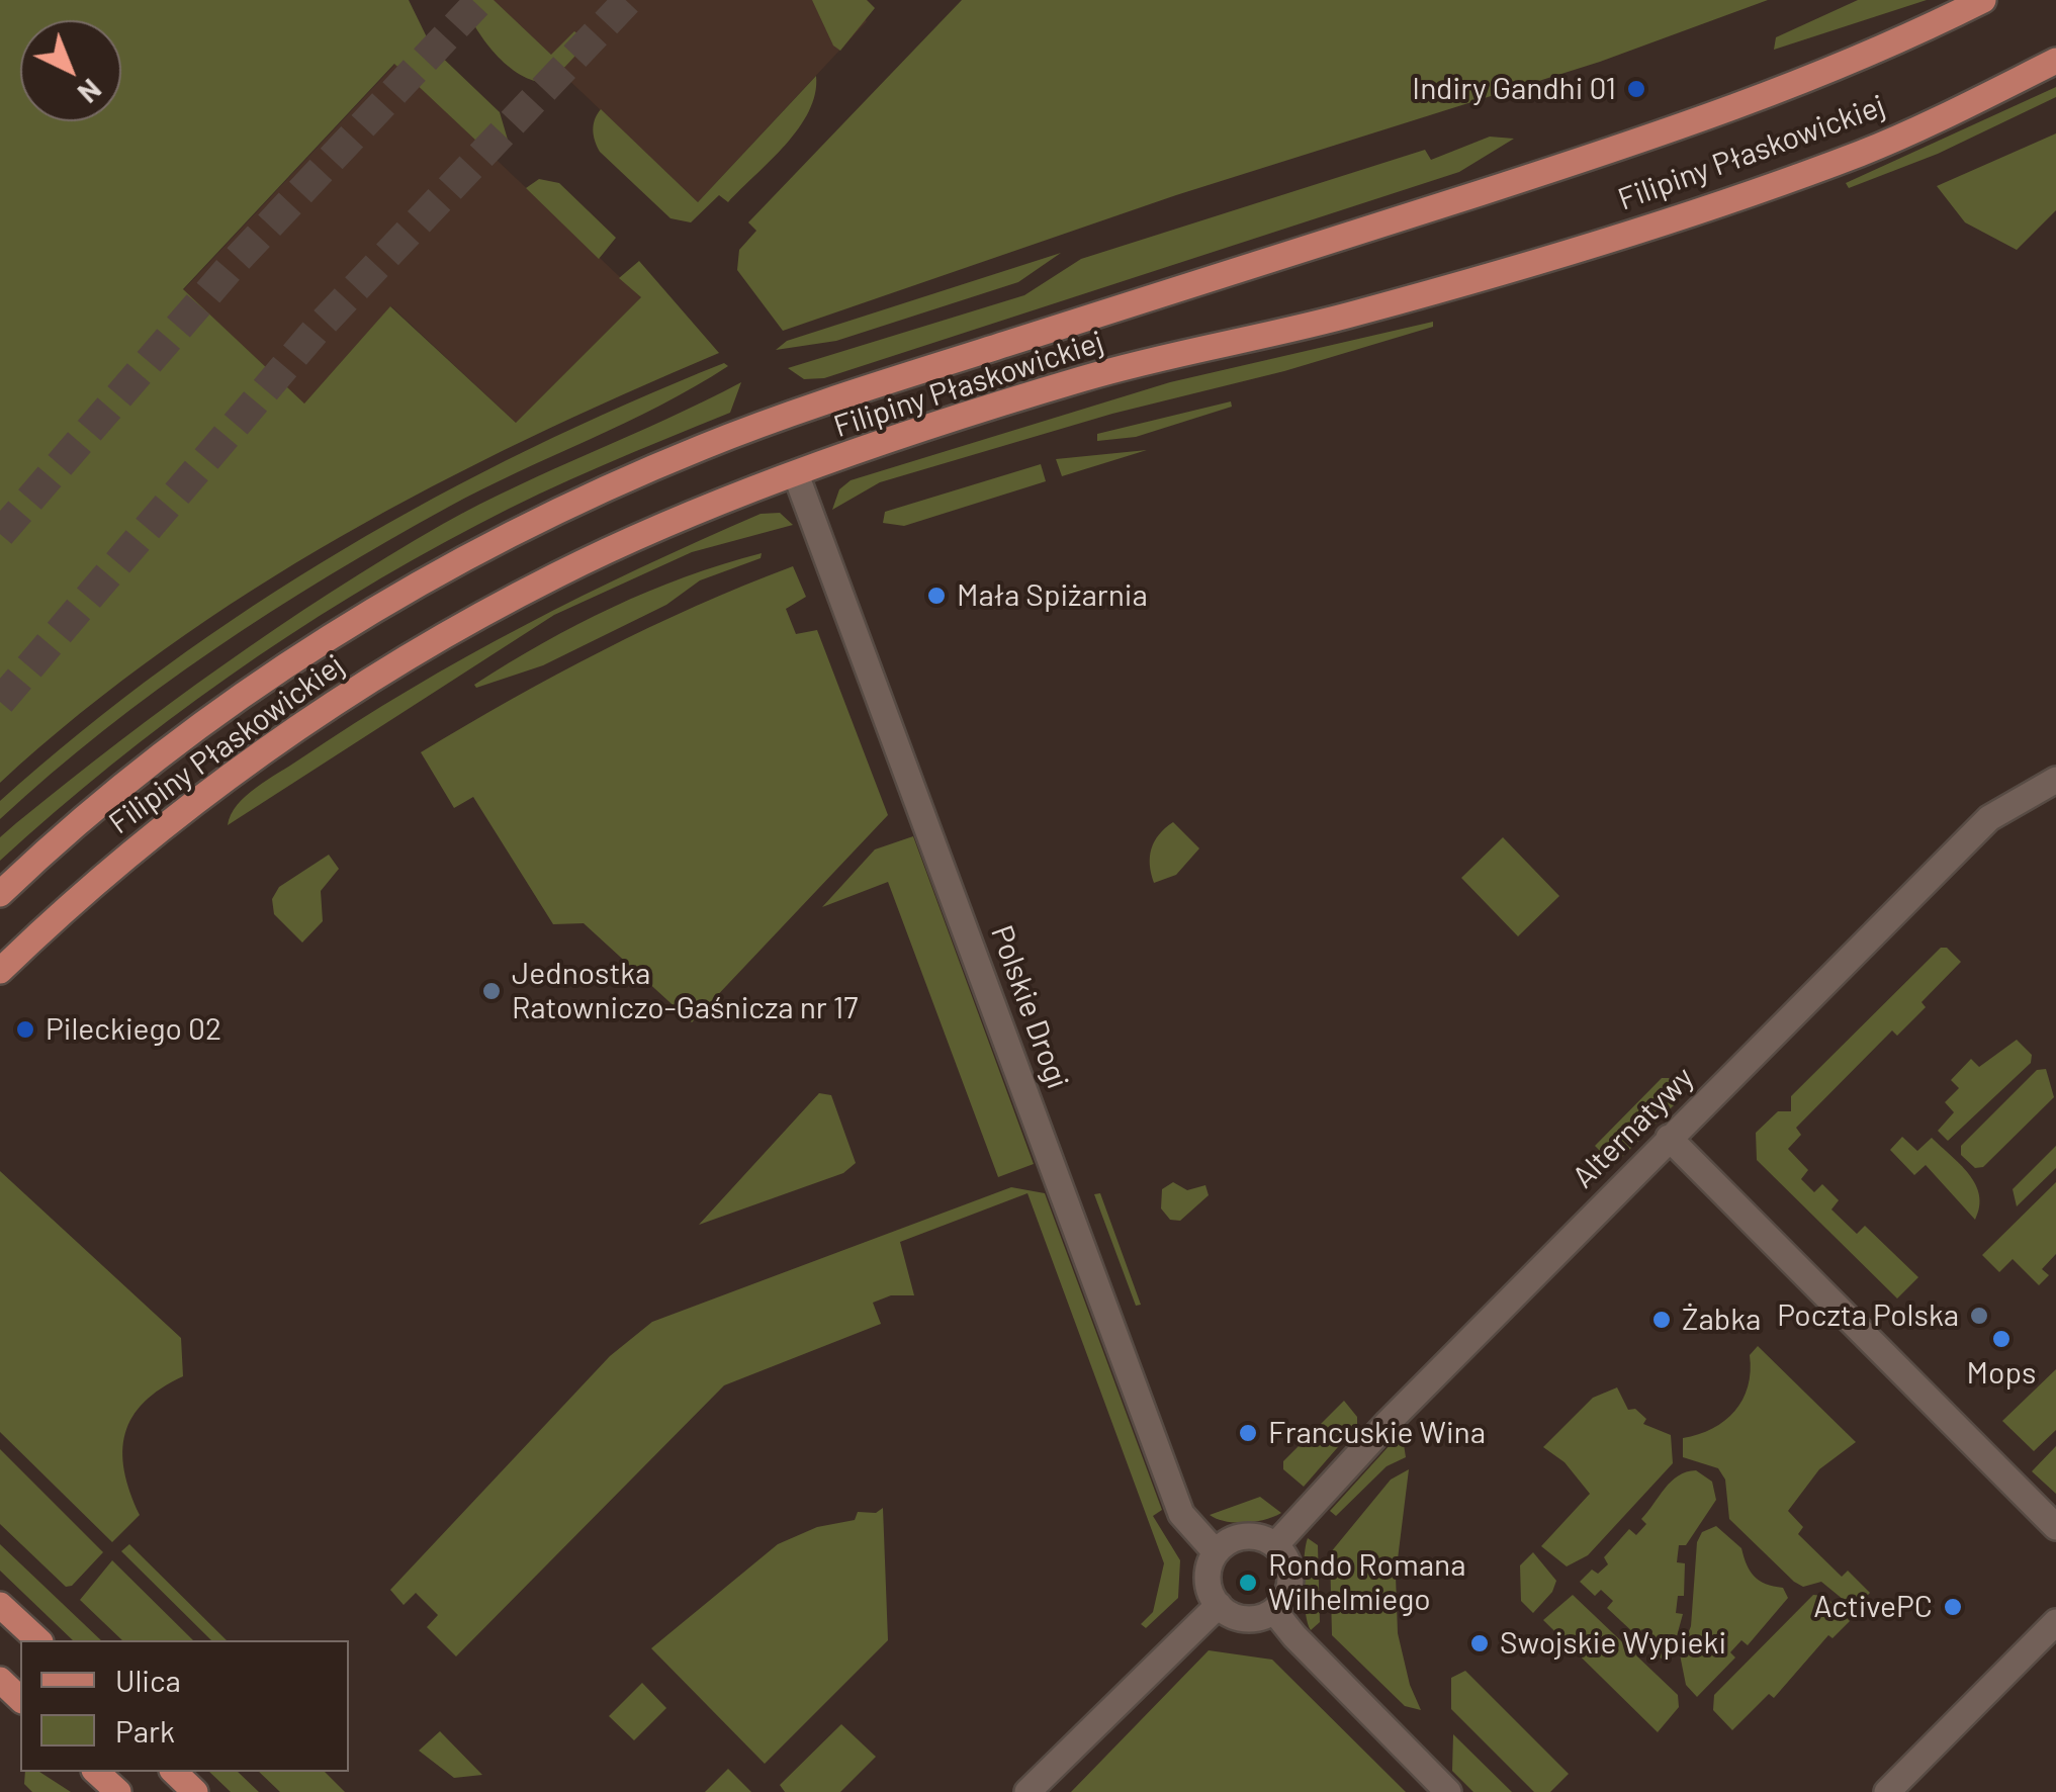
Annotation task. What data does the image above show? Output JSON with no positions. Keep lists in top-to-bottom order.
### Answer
{
  "streets": {
    "main road": ["Filipiny Płaskowickiej"],
    "street": ["Polskie Drogi", "Alternatywy"]
  },
  "crossings": [
    ["Filipiny Płaskowickiej", "Polskie Drogi"],
    ["Polskie Drogi", "Alternatywy"]
  ],
  "places": [
    "Indiry Gandhi 01",
    "Mała Spiżarnia",
    "Jednostka Ratowniczo-Gaśnicza nr 17",
    "Pileckiego 02",
    "Poczta Polska",
    "Żabka",
    "Mops",
    "Francuskie Wina",
    "Rondo Romana Wilhelmiego",
    "ActivePC",
    "Swojskie Wypieki"
  ],
  "legend": ["Ulica", "Park"],
  "north": "bottom right"
}
